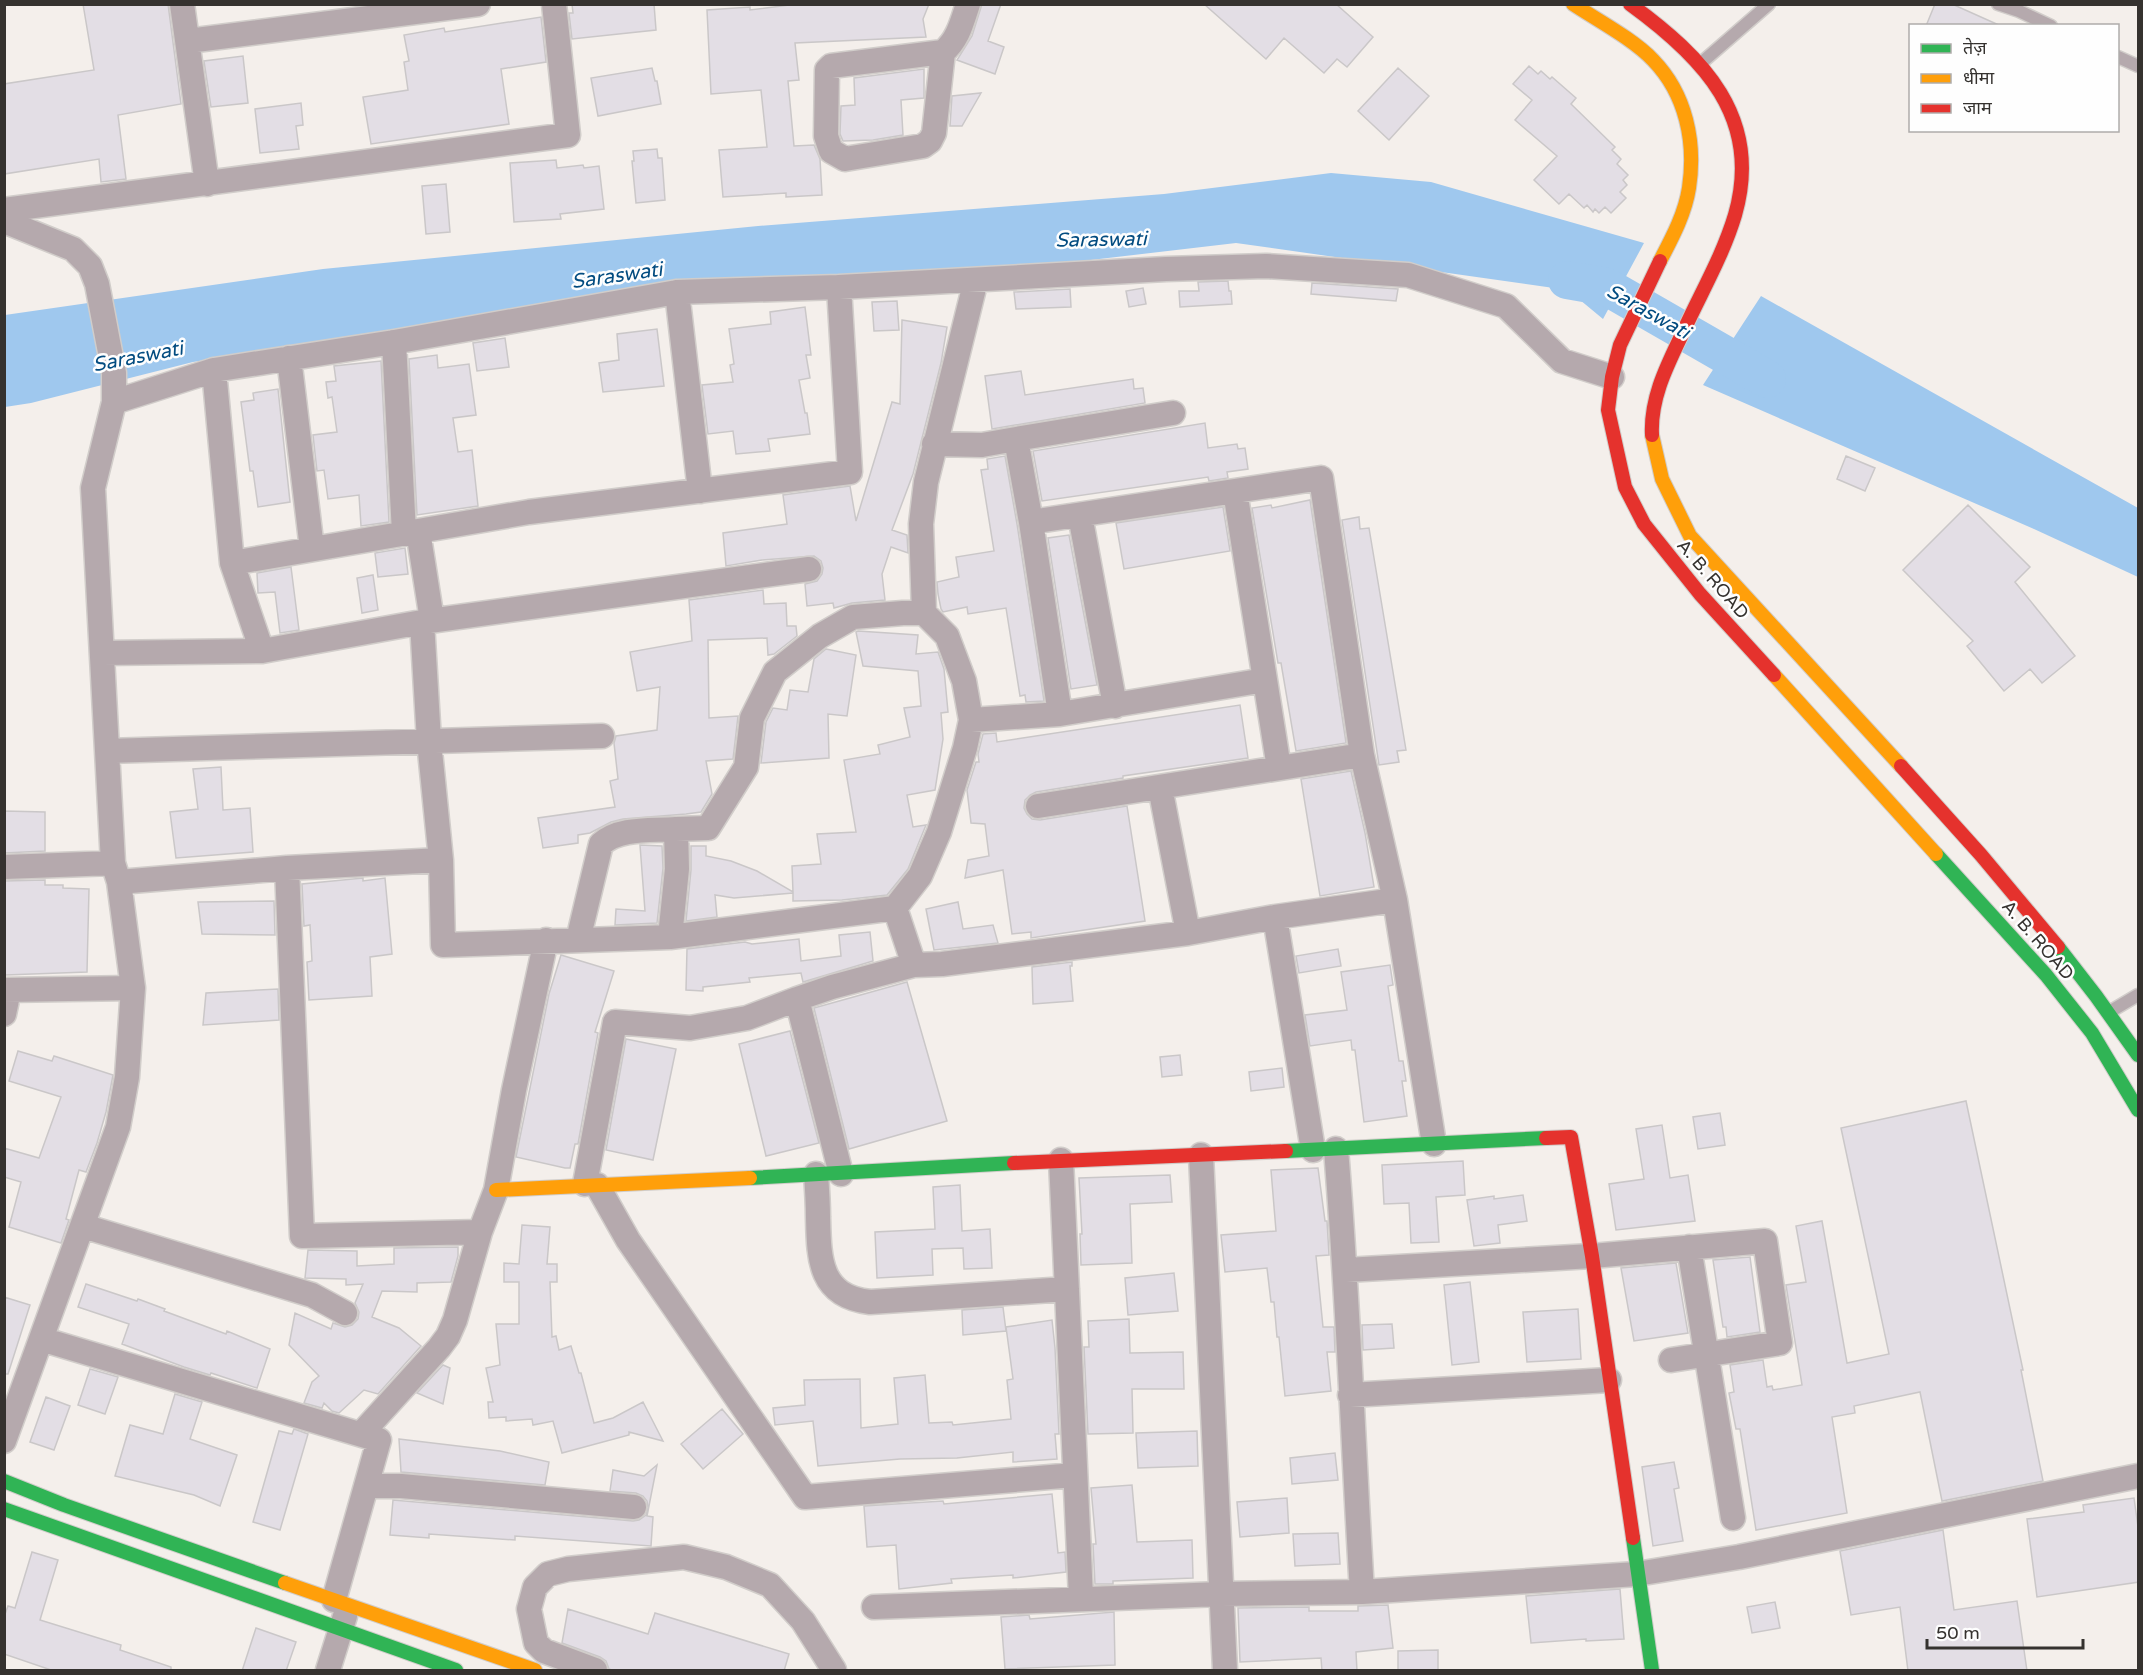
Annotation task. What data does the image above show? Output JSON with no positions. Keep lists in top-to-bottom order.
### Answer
{
  "streets": {
    "main road": ["A. B. ROAD"]
  },
  "water": ["Saraswati"],
  "legend": ["तेज़", "धीमा", "जाम"],
  "scale_bar": "50 m"
}
